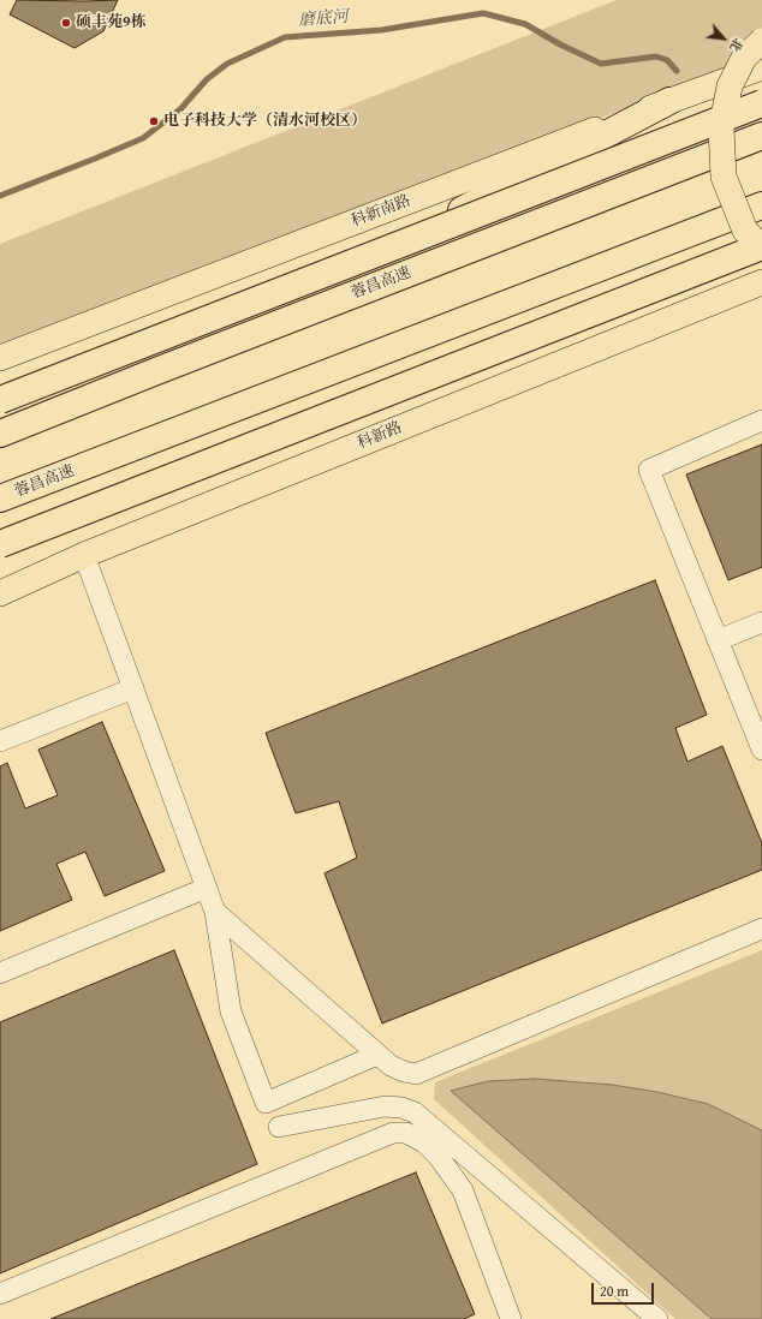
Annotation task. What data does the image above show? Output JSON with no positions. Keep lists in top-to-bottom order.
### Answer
{
  "streets": {
    "highway": ["蓉昌高速"],
    "main road": ["科新南路", "科新路"]
  },
  "water": ["磨底河"],
  "places": ["硕丰苑9栋", "电子科技大学（清水河校区）"],
  "scale_bar": "20 m",
  "north": "bottom right"
}
